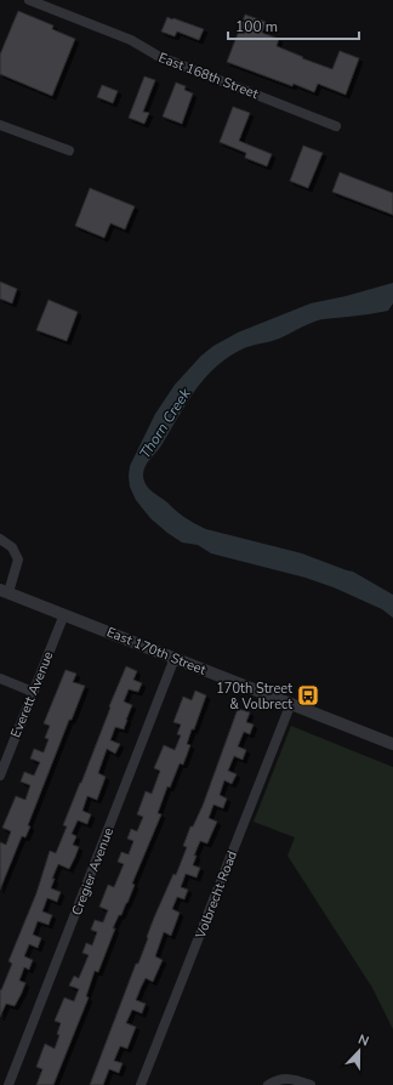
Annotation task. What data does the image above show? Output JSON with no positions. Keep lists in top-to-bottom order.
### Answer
{
  "streets": {
    "street": [
      "East 168th Street",
      "East 170th Street",
      "Everett Avenue",
      "Cregier Avenue",
      "Volbrecht Road"
    ]
  },
  "crossings": [
    ["East 170th Street", "Everett Avenue"],
    ["East 170th Street", "Cregier Avenue"],
    ["East 170th Street", "Volbrecht Road"]
  ],
  "water": ["Thorn Creek"],
  "places": {
    "bus stop": ["170th Street & Volbrect"]
  },
  "scale_bar": "100 m",
  "north": "top"
}
